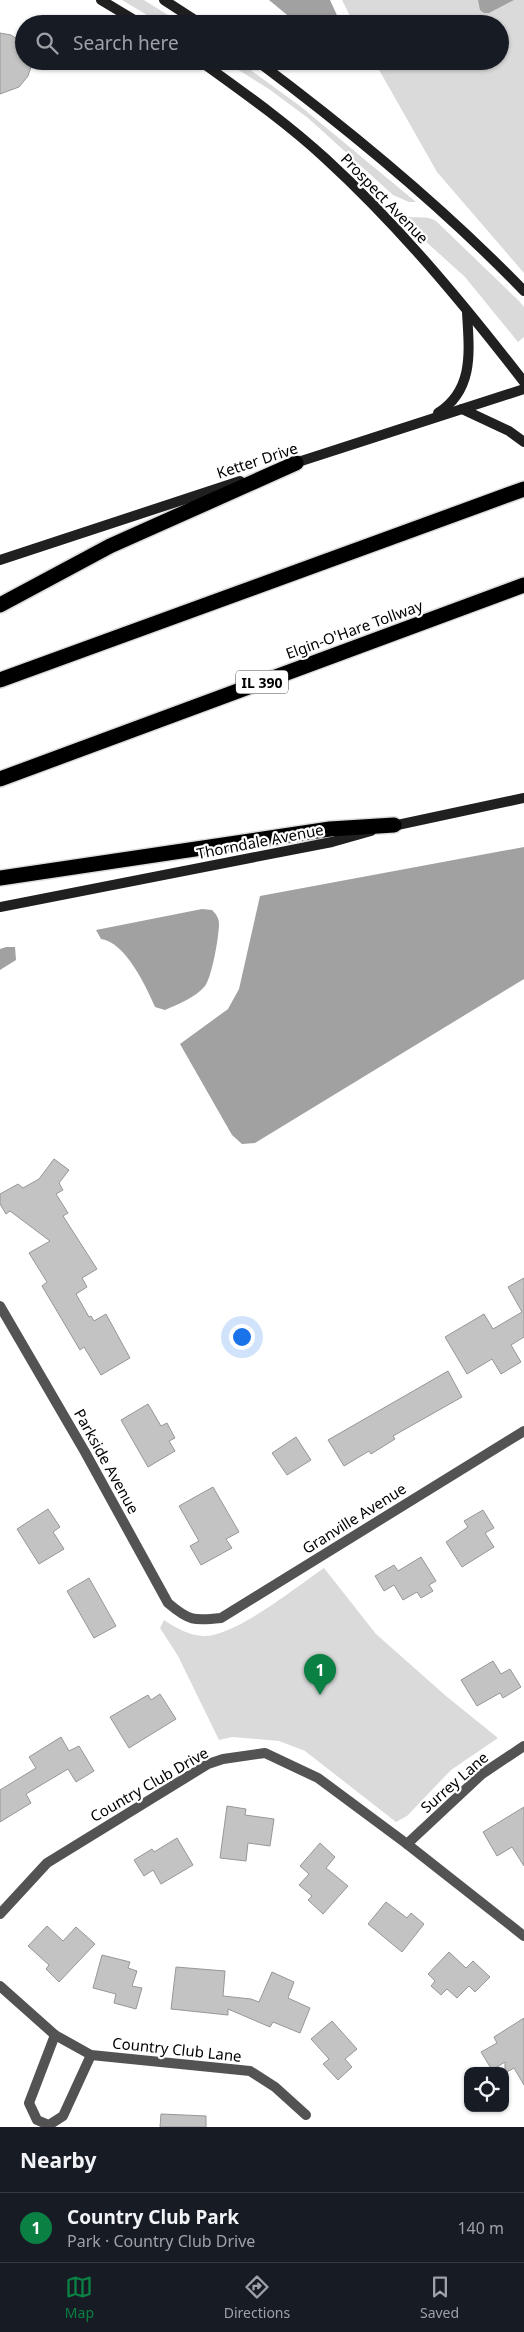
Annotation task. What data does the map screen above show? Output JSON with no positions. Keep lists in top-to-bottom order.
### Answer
{
  "streets": {
    "highway": ["Elgin-O'Hare Tollway", "IL 390"],
    "main road": ["Prospect Avenue", "Ketter Drive", "Thorndale Avenue"],
    "street": [
      "Parkside Avenue",
      "Granville Avenue",
      "Surrey Lane",
      "Country Club Drive",
      "Country Club Lane"
    ]
  },
  "crossings": [
    ["Parkside Avenue", "Granville Avenue"],
    ["Surrey Lane", "Country Club Drive"]
  ],
  "page": {
    "search": "Search here",
    "pins": "1",
    "heading": "Nearby",
    "list": [
      {
        "mark": "1",
        "name": "Country Club Park",
        "note": "Park · Country Club Drive",
        "value": "140 m"
      }
    ],
    "nav": ["Map", "Directions", "Saved"]
  }
}
